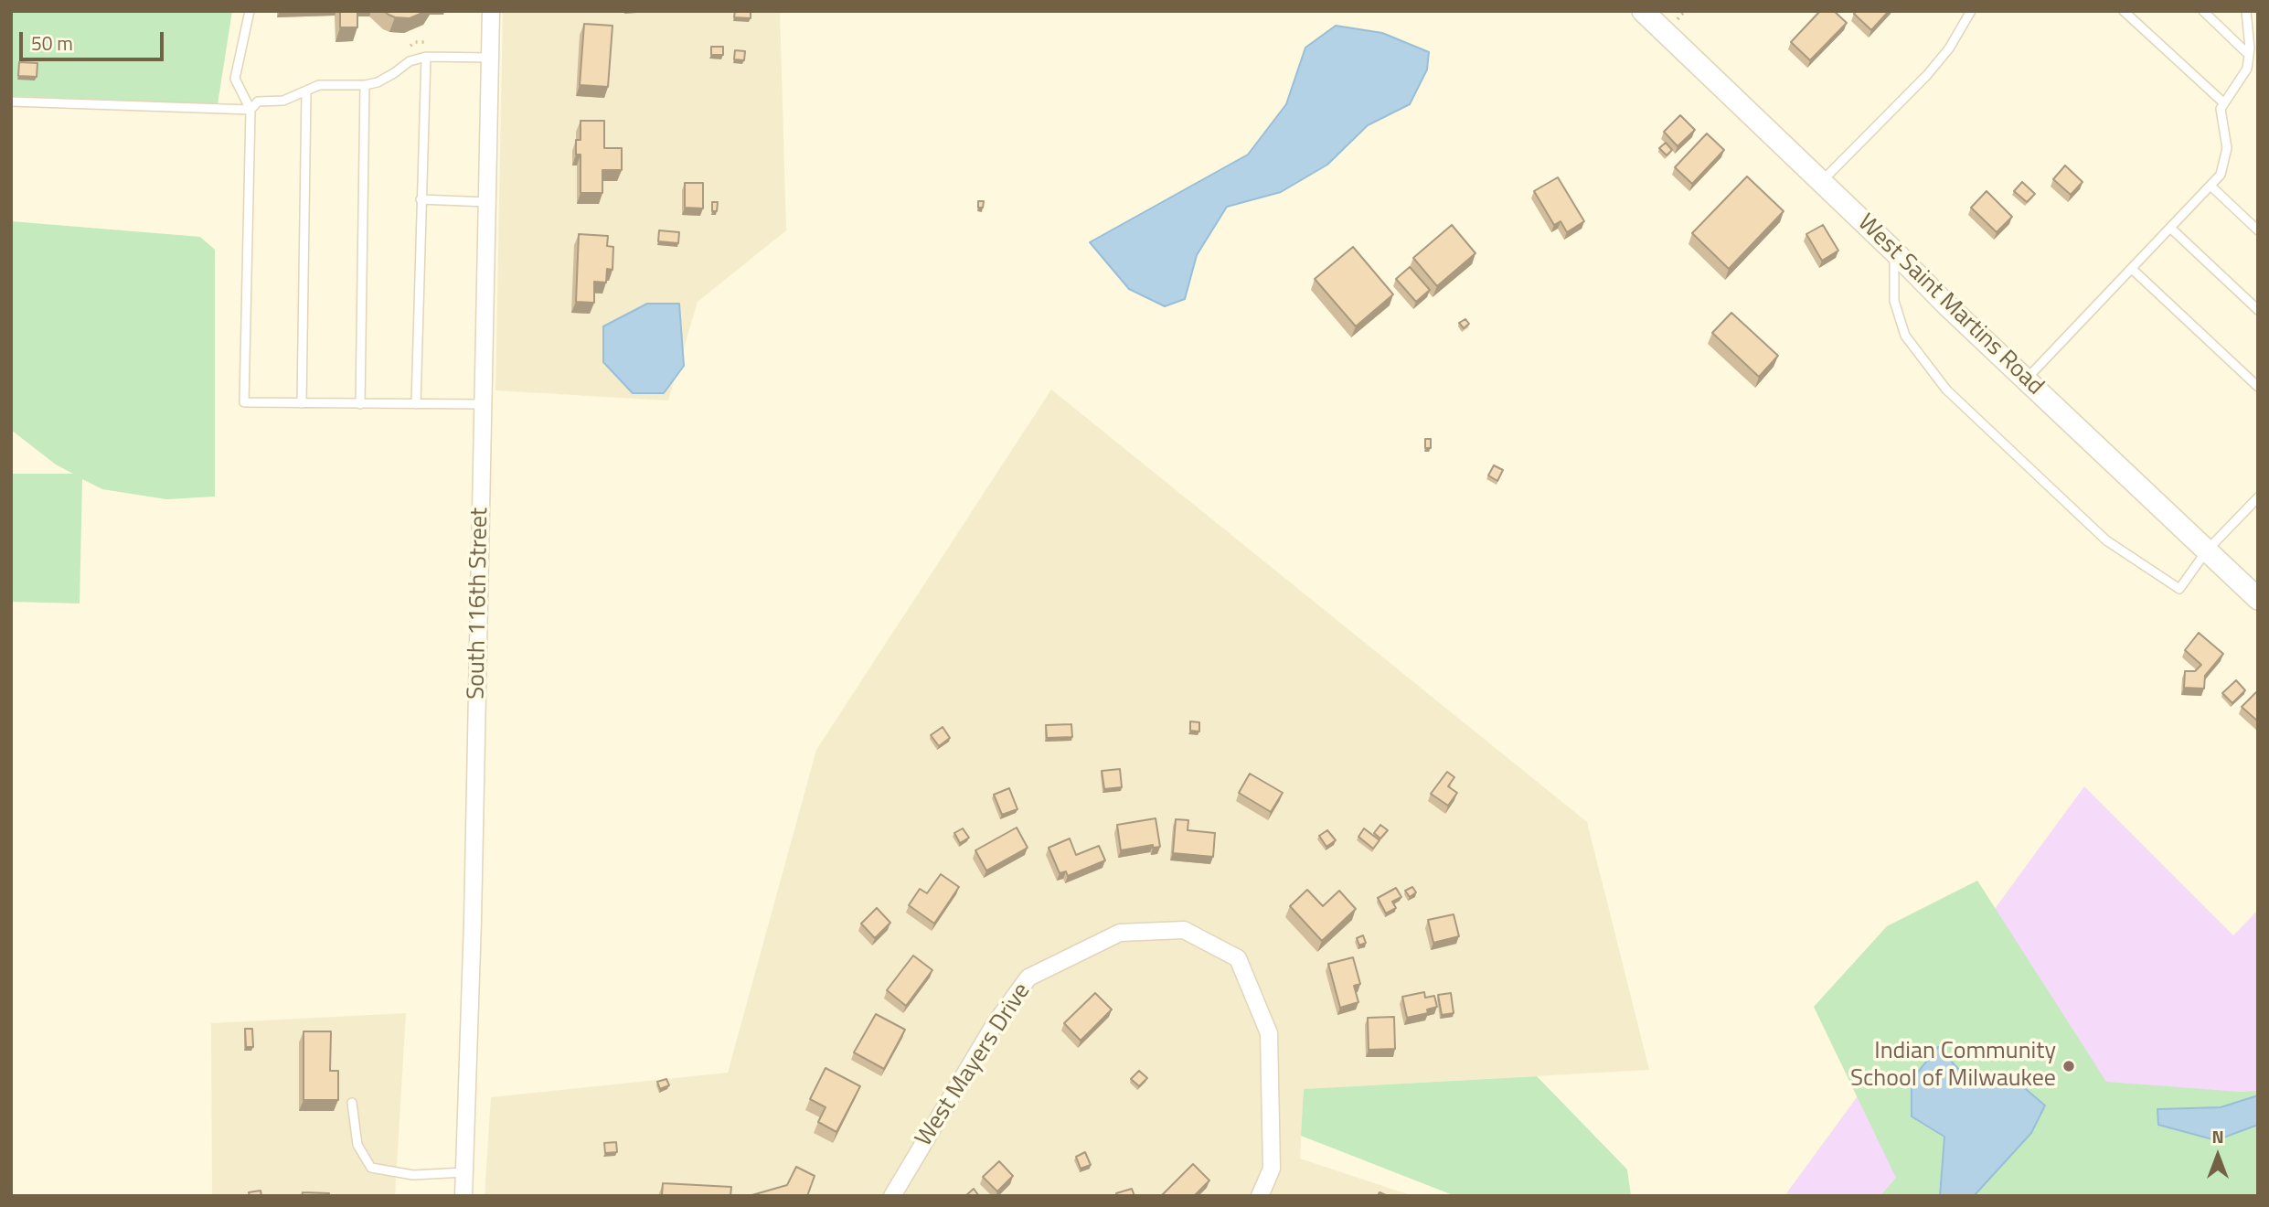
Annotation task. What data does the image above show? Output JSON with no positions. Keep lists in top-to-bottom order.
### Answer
{
  "streets": {
    "street": ["West Saint Martins Road", "South 116th Street", "West Mayers Drive"]
  },
  "places": ["Indian Community School of Milwaukee"],
  "scale_bar": "50 m",
  "north": "top"
}
